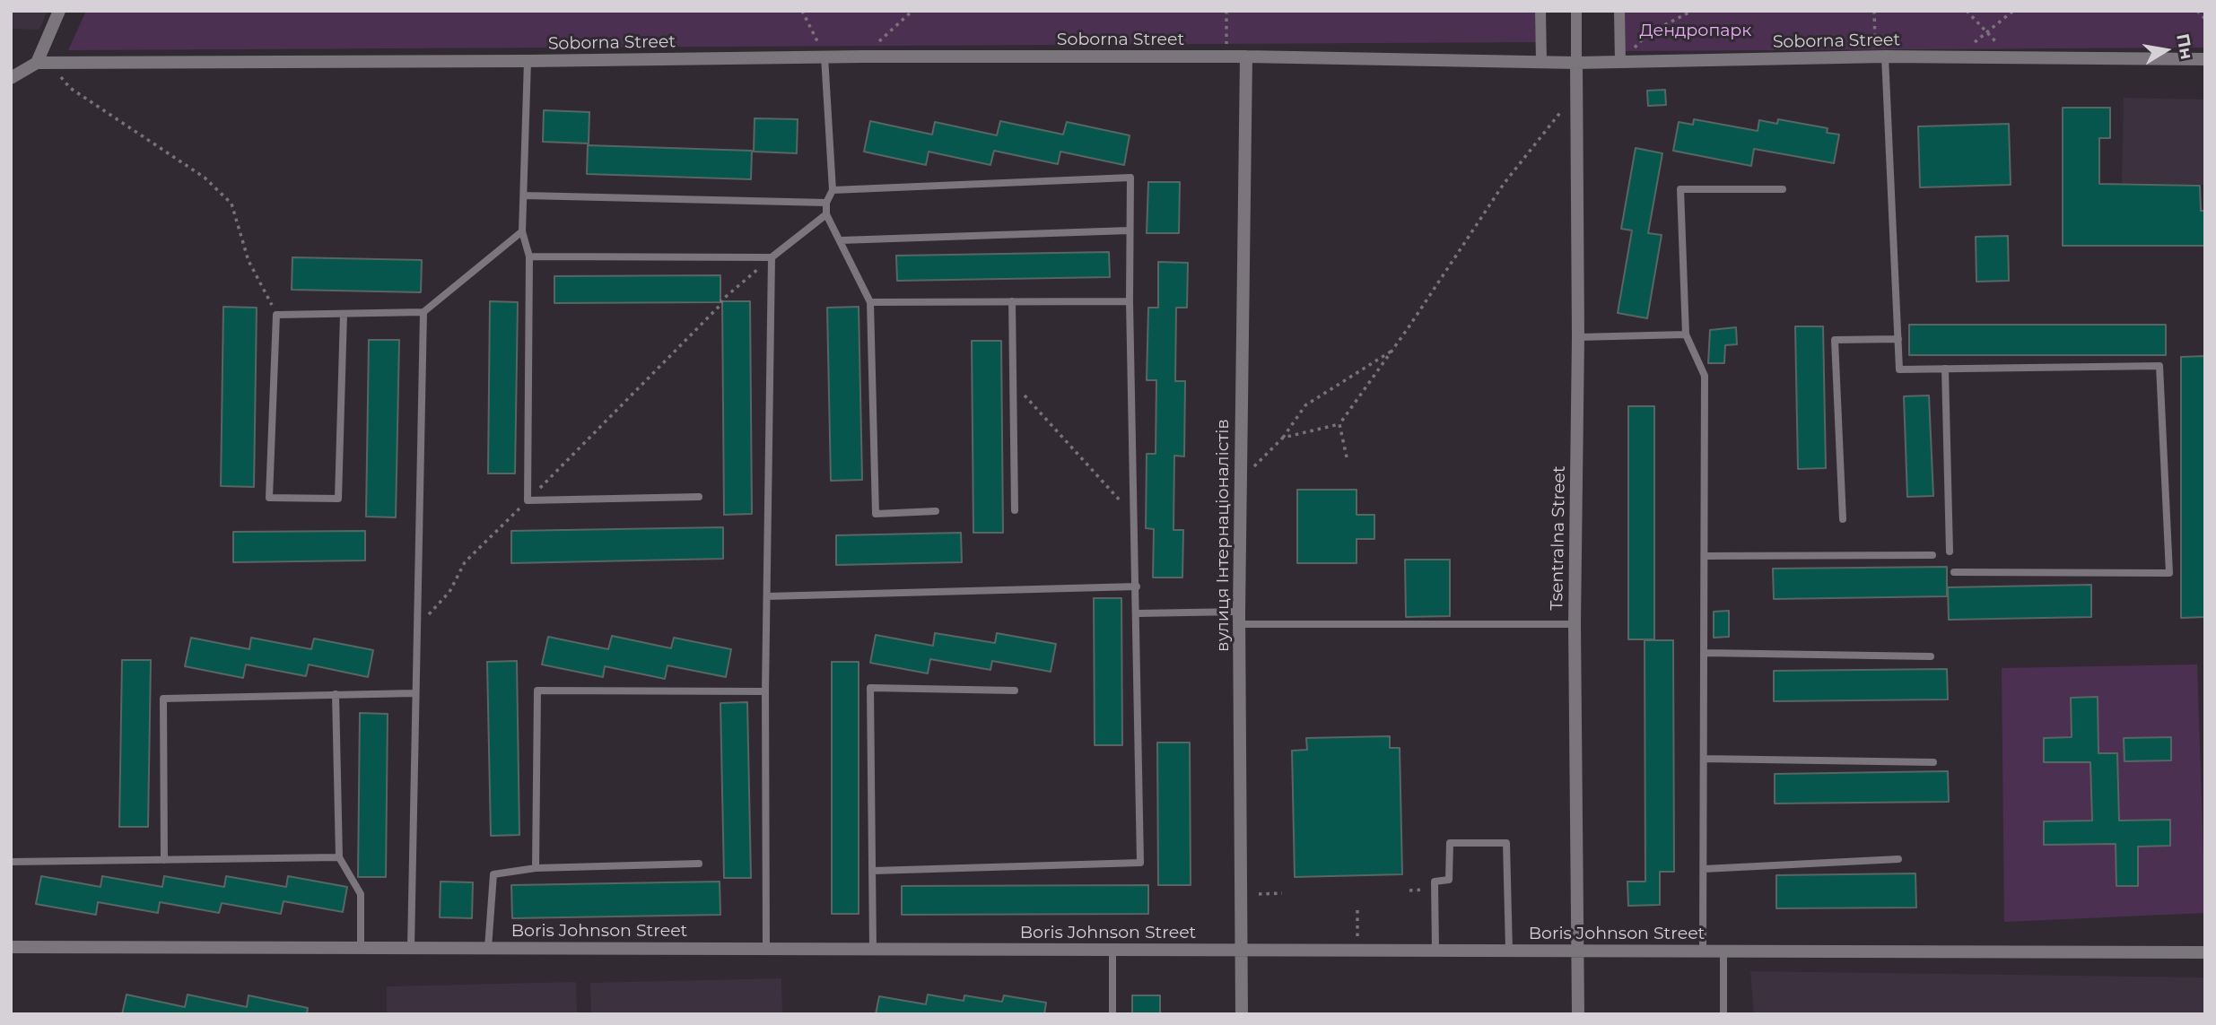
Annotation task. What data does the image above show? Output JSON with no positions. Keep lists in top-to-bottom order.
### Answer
{
  "streets": {
    "street": [
      "Soborna Street",
      "вулиця Інтернаціоналістів",
      "Tsentralna Street",
      "Boris Johnson Street"
    ]
  },
  "crossings": [
    ["Soborna Street", "вулиця Інтернаціоналістів"],
    ["Soborna Street", "Tsentralna Street"],
    ["вулиця Інтернаціоналістів", "Boris Johnson Street"],
    ["Tsentralna Street", "Boris Johnson Street"]
  ],
  "parks": ["Дендропарк"],
  "north": "right"
}
